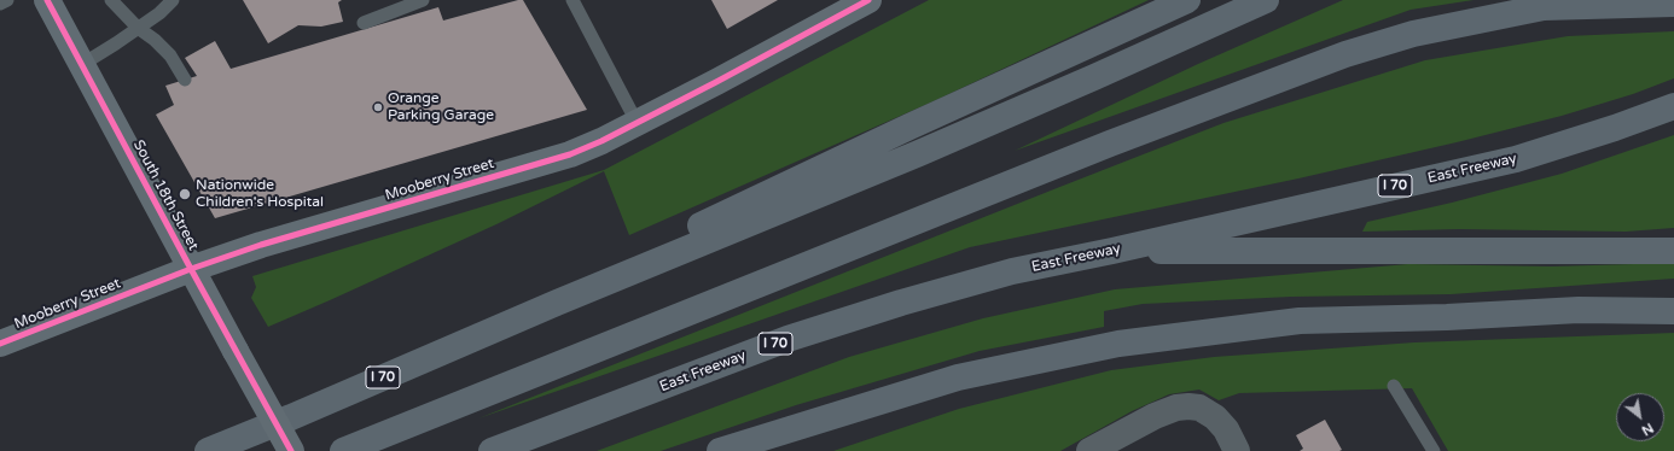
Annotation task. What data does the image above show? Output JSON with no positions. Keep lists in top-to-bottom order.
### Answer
{
  "streets": {
    "highway": ["East Freeway", "I 70"],
    "street": ["Mooberry Street", "South 18th Street"]
  },
  "crossings": [
    ["Mooberry Street", "South 18th Street"]
  ],
  "places": ["Orange Parking Garage", "Nationwide Children's Hospital"],
  "north": "bottom right"
}
